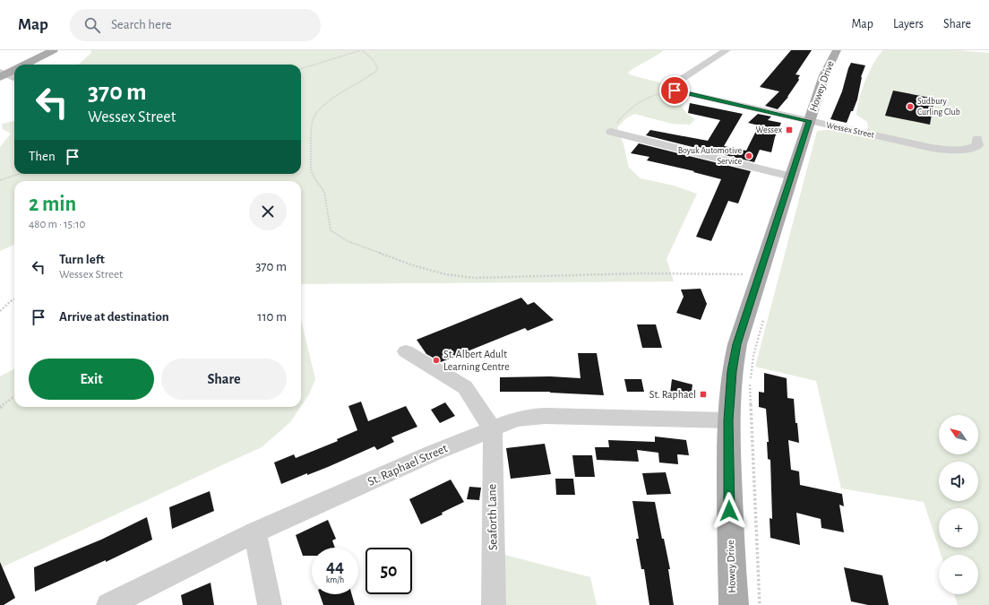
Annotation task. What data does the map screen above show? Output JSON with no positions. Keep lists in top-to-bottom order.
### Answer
{
  "streets": {
    "main road": ["Howey Drive"],
    "street": ["Wessex Street", "St. Raphael Street", "Seaforth Lane"]
  },
  "crossings": [
    ["Howey Drive", "Wessex Street"],
    ["Howey Drive", "St. Raphael Street"],
    ["St. Raphael Street", "Seaforth Lane"]
  ],
  "places": {
    "other": ["Sudbury Curling Club", "Boyuk Automotive Service", "St. Albert Adult Learning Centre"],
    "transit": ["Wessex", "St. Raphael"]
  },
  "north": "top left",
  "page": {
    "header": "Map",
    "search": "Search here",
    "nav": ["Map", "Layers", "Share"],
    "turn": ["370 m", "Wessex Street"],
    "then": "Then",
    "heading": ["2 min", "480 m · 15:10"],
    "list": [
      {
        "name": "Turn left",
        "note": "Wessex Street",
        "value": "370 m"
      },
      {
        "name": "Arrive at destination",
        "value": "110 m"
      }
    ],
    "buttons": ["Exit", "Share"],
    "map_buttons": ["+", "−"],
    "speed": "44 km/h",
    "limit": "50"
  }
}
